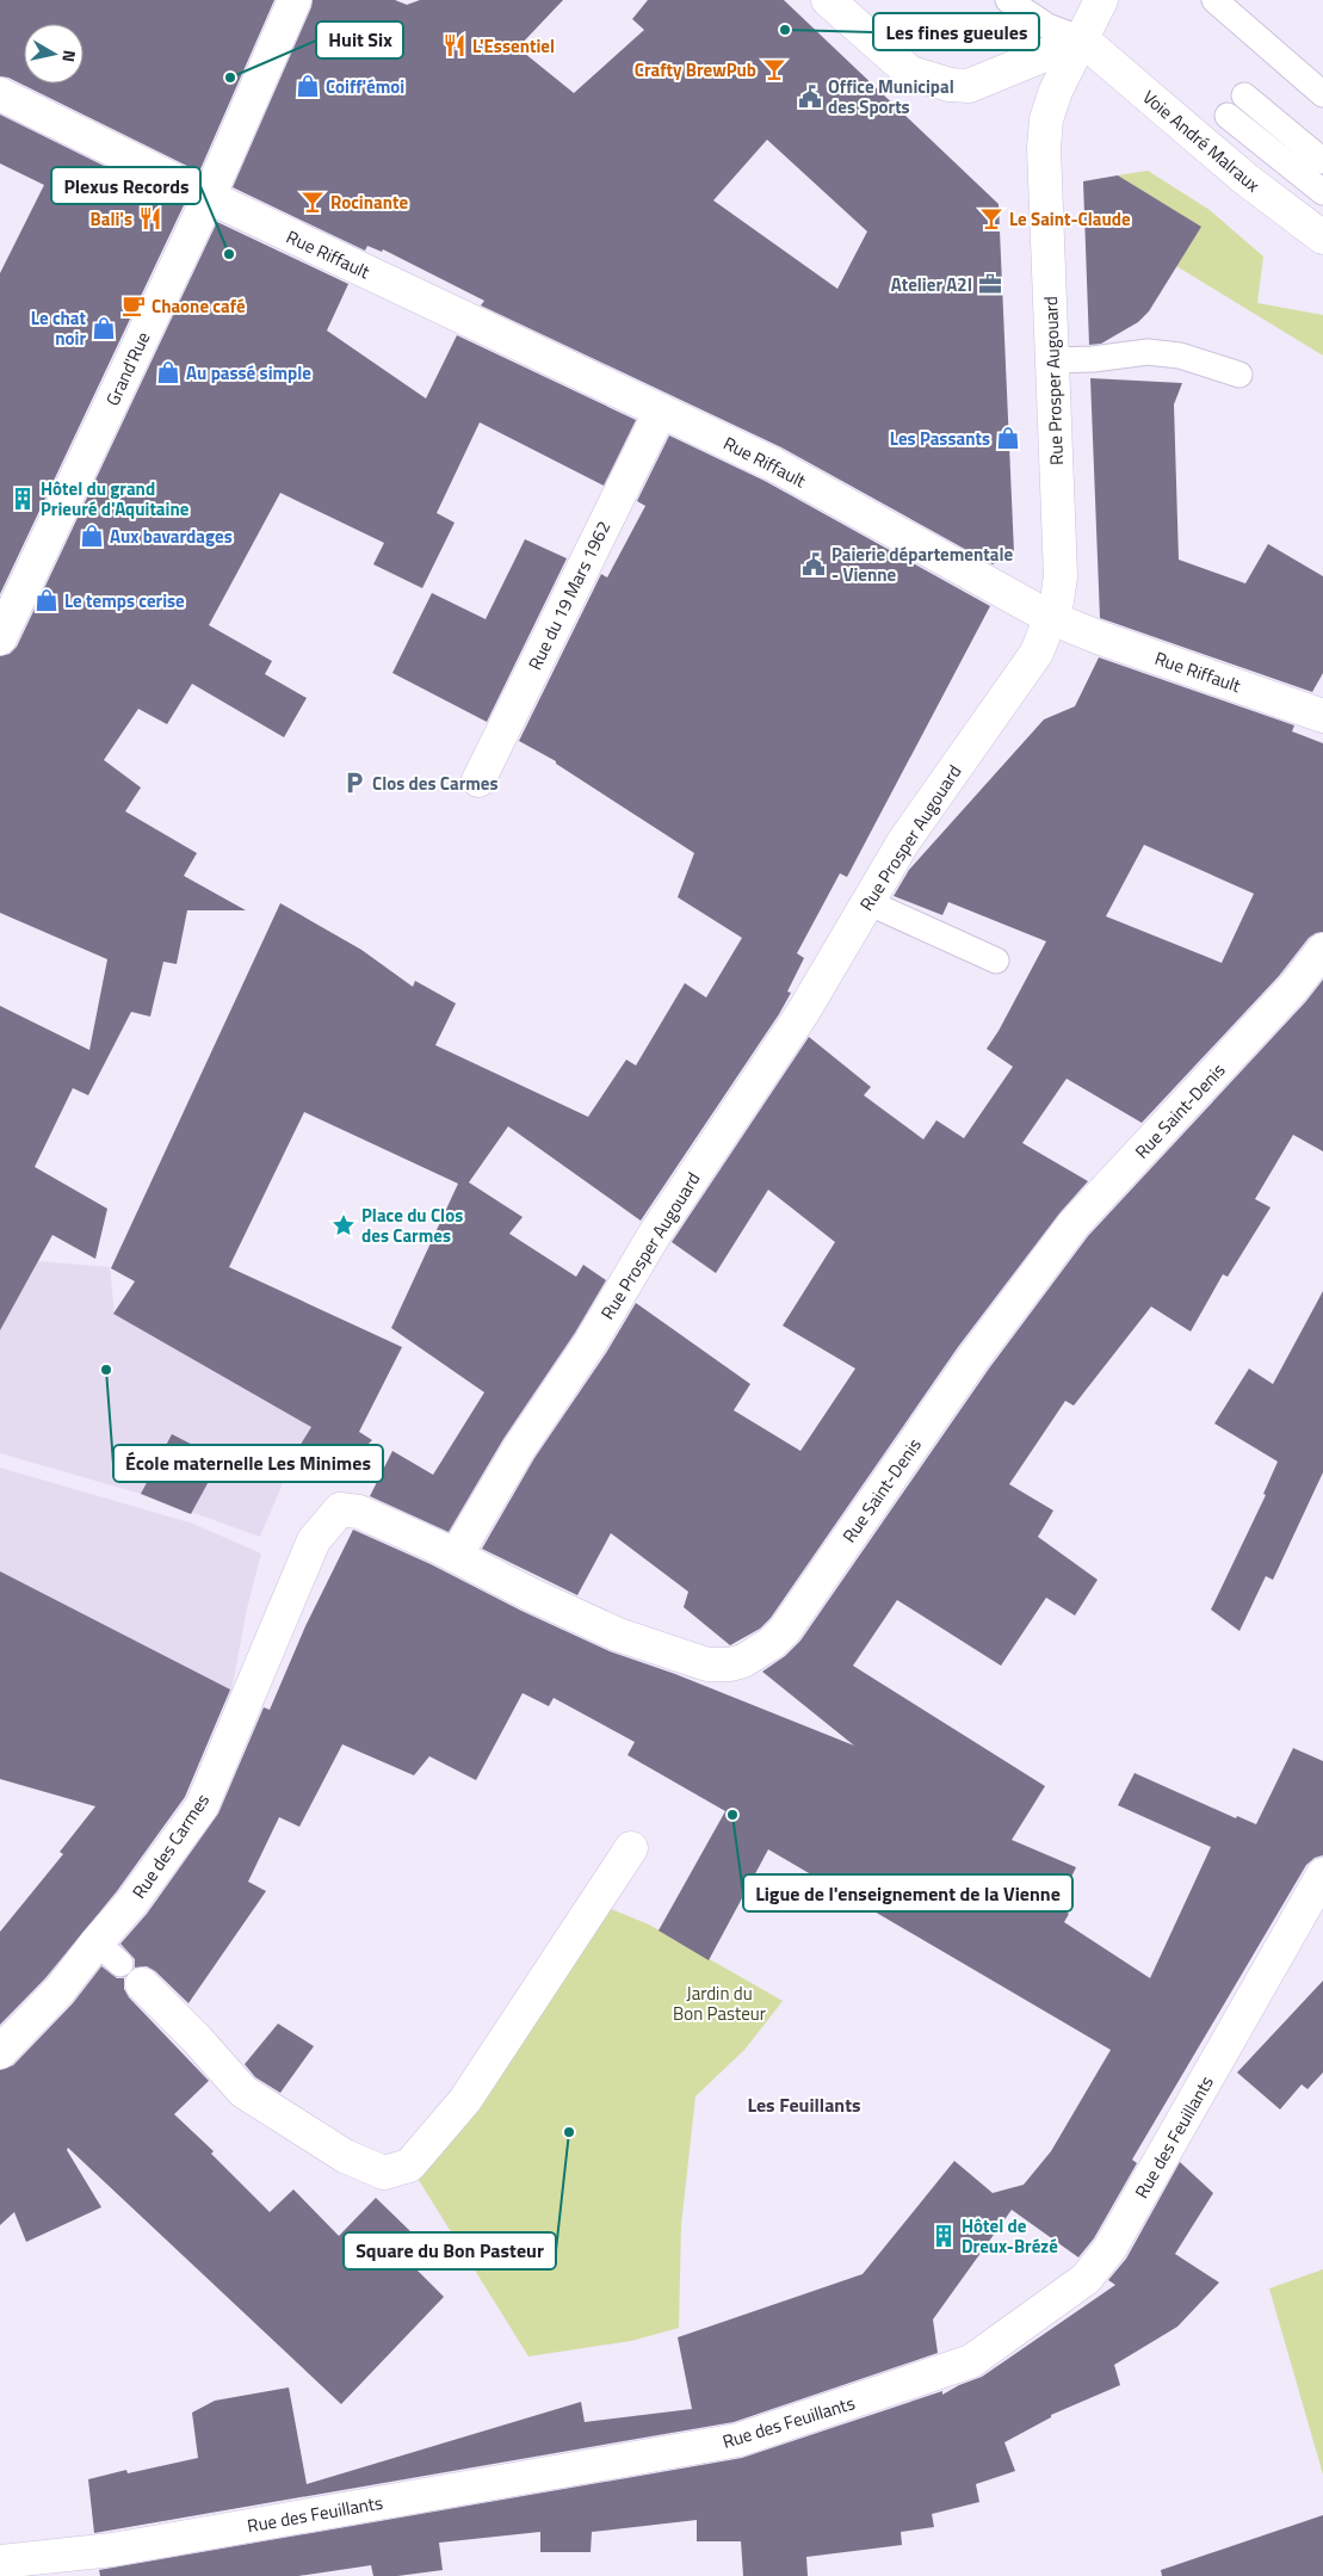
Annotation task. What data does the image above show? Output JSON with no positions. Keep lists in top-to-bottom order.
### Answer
{
  "streets": {
    "street": [
      "Voie André Malraux",
      "Rue Riffault",
      "Grand'Rue",
      "Rue Prosper Augouard",
      "Rue du 19 Mars 1962",
      "Rue Saint-Denis",
      "Rue des Carmes",
      "Rue des Feuillants"
    ]
  },
  "crossings": [
    ["Voie André Malraux", "Rue Prosper Augouard"],
    ["Rue Riffault", "Grand'Rue"],
    ["Rue Riffault", "Rue Prosper Augouard"],
    ["Rue Riffault", "Rue du 19 Mars 1962"],
    ["Rue Prosper Augouard", "Rue Saint-Denis"],
    ["Rue Saint-Denis", "Rue des Carmes"]
  ],
  "districts": ["Les Feuillants"],
  "parks": ["Jardin du Bon Pasteur"],
  "places": {
    "other": [
      "Les fines gueules",
      "Huit Six",
      "Plexus Records",
      "École maternelle Les Minimes",
      "Ligue de l'enseignement de la Vienne",
      "Square du Bon Pasteur"
    ],
    "restaurant": ["L'Essentiel", "Bali's"],
    "bar": ["Crafty BrewPub", "Rocinante", "Le Saint-Claude"],
    "shop": [
      "Coiff'émoi",
      "Le chat noir",
      "Au passé simple",
      "Les Passants",
      "Aux bavardages",
      "Le temps cerise"
    ],
    "public building": ["Office Municipal des Sports", "Paierie départementale - Vienne"],
    "office": ["Atelier A2I"],
    "cafe": ["Chaone café"],
    "building": ["Hôtel du grand Prieuré d'Aquitaine", "Hôtel de Dreux-Brézé"],
    "parking": ["Clos des Carmes"],
    "place": ["Place du Clos des Carmes"]
  },
  "north": "right"
}
